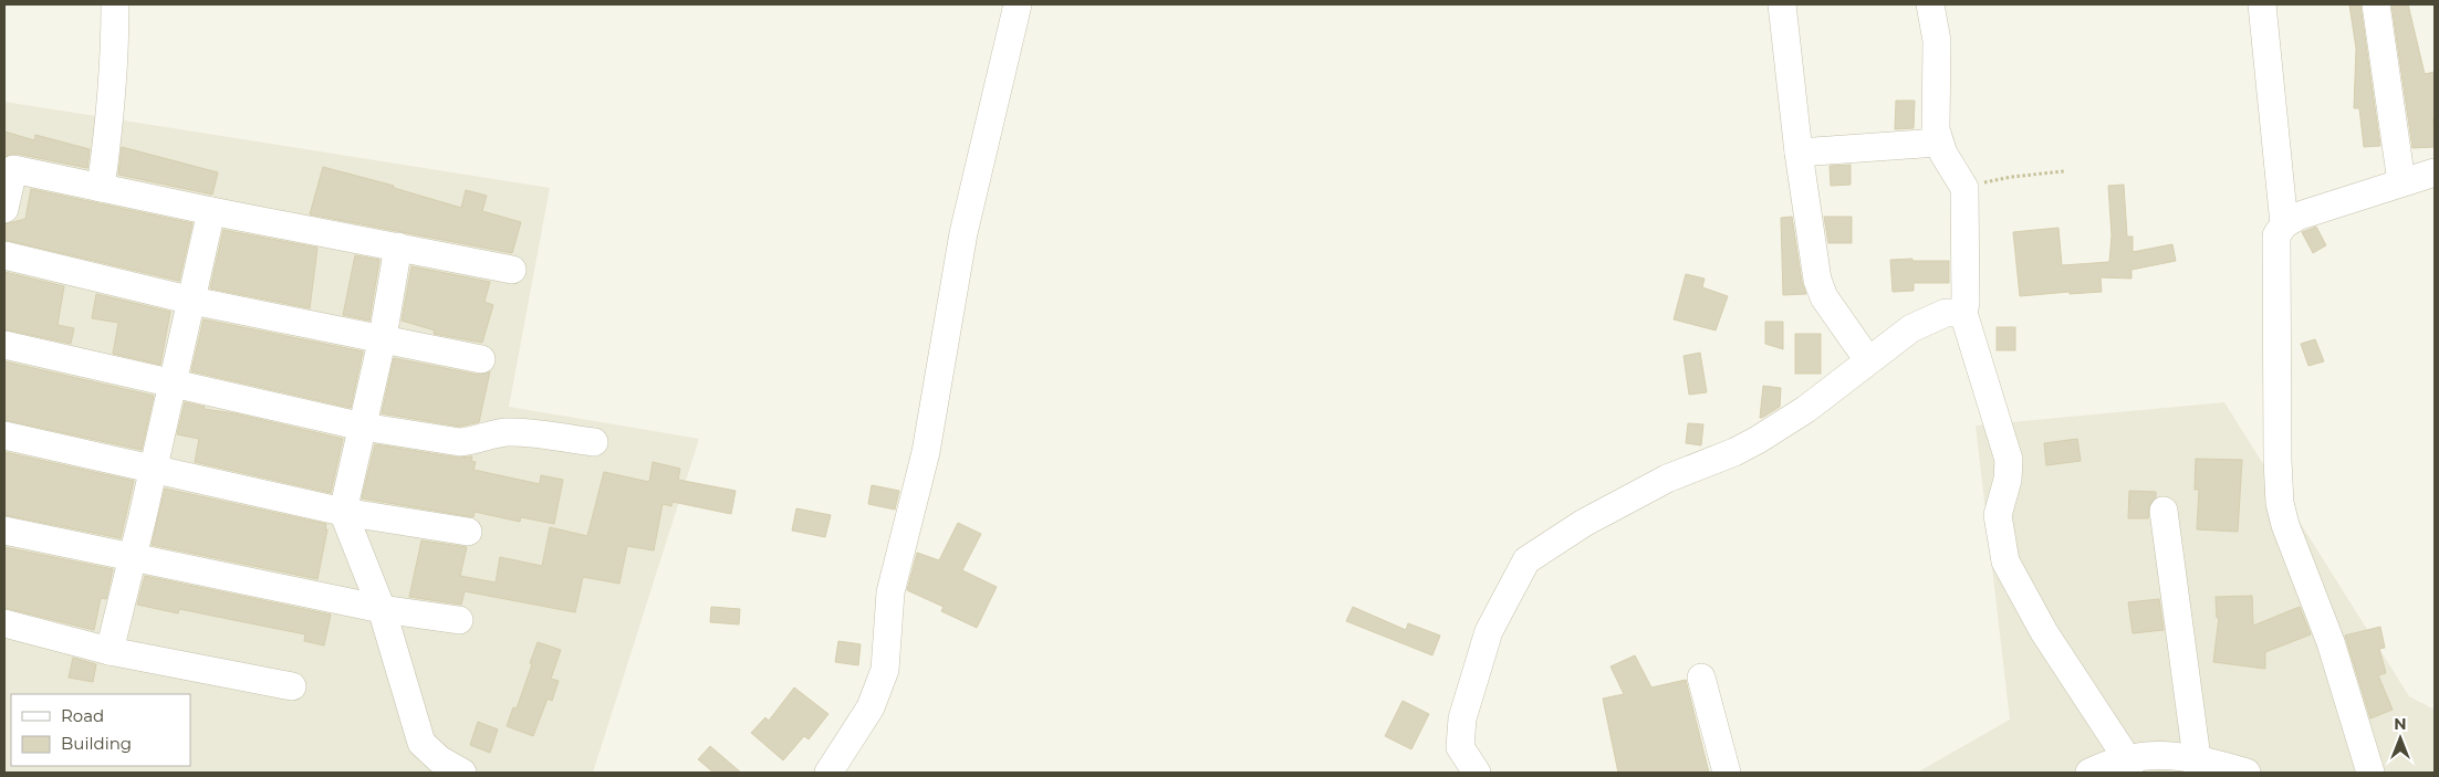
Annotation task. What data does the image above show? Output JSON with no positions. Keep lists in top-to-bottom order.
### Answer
{
  "legend": ["Road", "Building"],
  "north": "top"
}
